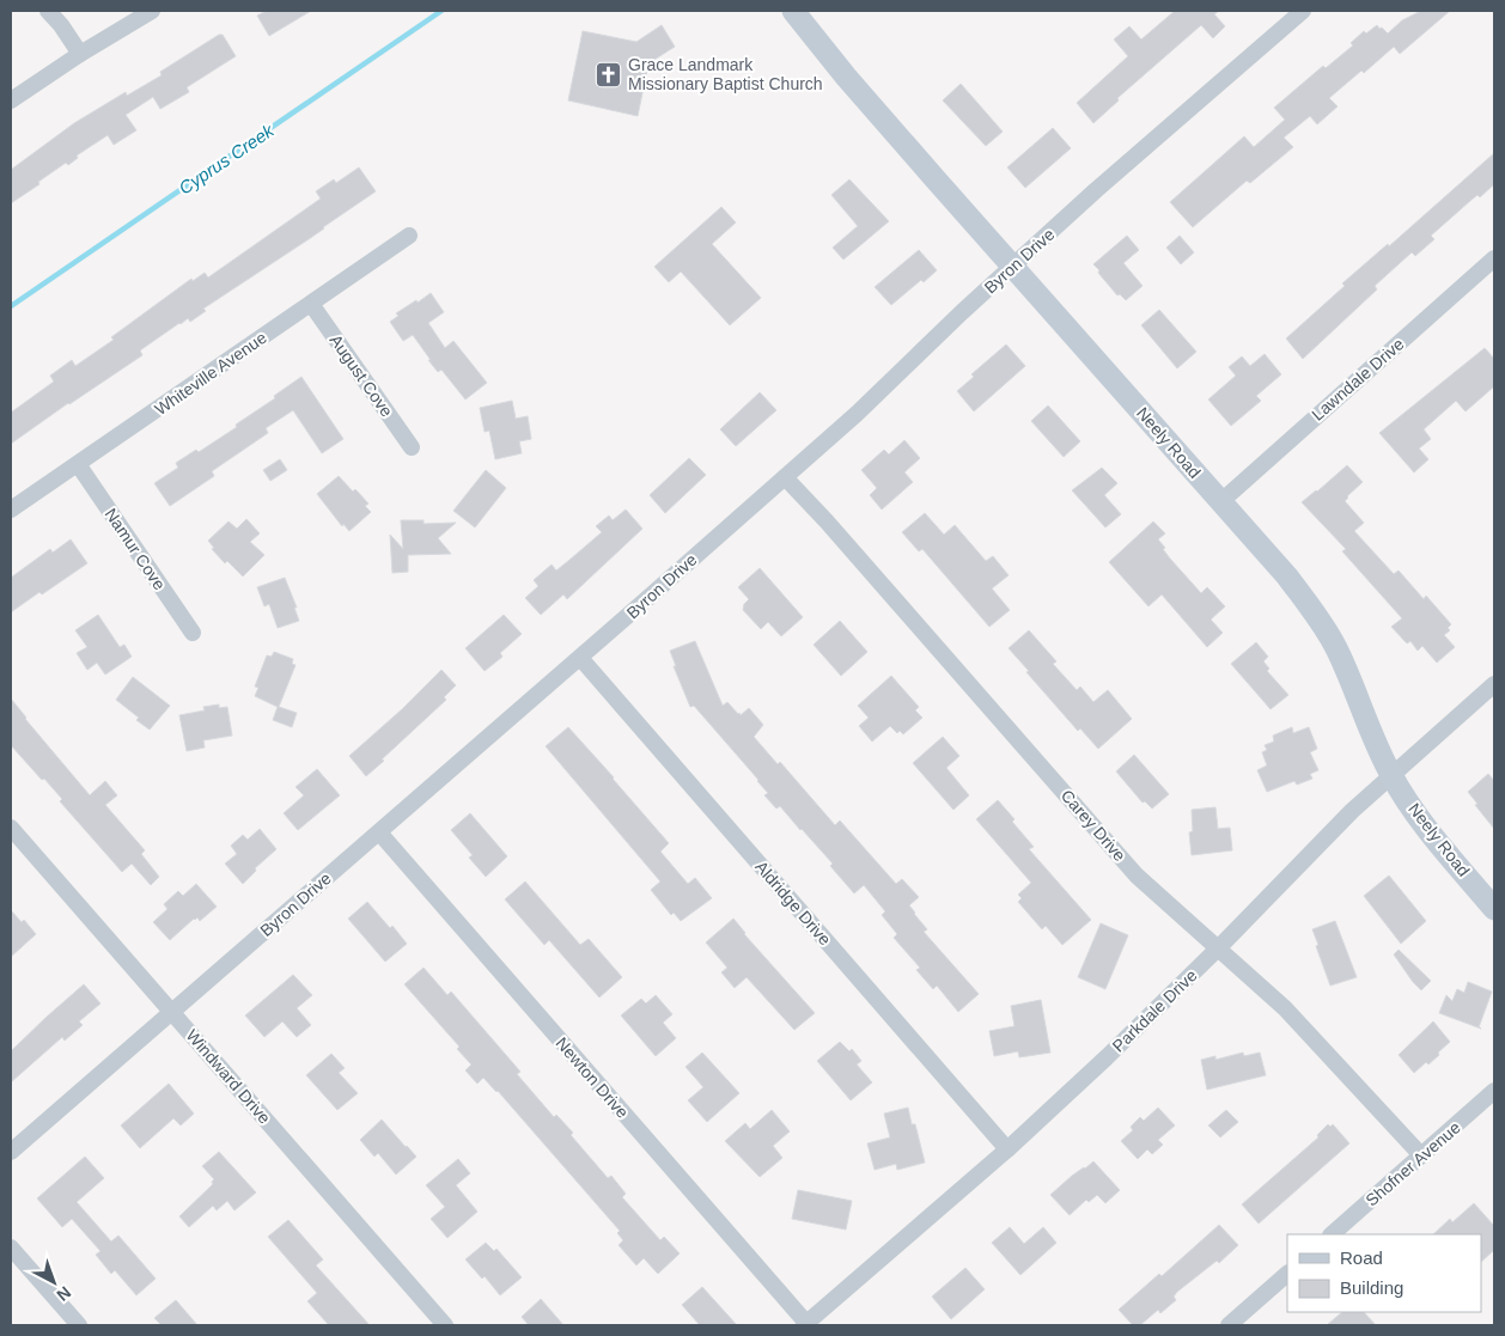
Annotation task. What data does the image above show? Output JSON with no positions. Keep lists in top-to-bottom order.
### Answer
{
  "streets": {
    "street": [
      "Byron Drive",
      "Whiteville Avenue",
      "August Cove",
      "Lawndale Drive",
      "Neely Road",
      "Namur Cove",
      "Carey Drive",
      "Aldridge Drive",
      "Parkdale Drive",
      "Windward Drive",
      "Newton Drive",
      "Shofner Avenue"
    ]
  },
  "crossings": [
    ["Byron Drive", "Neely Road"],
    ["Byron Drive", "Carey Drive"],
    ["Byron Drive", "Aldridge Drive"],
    ["Byron Drive", "Windward Drive"],
    ["Byron Drive", "Newton Drive"],
    ["Whiteville Avenue", "August Cove"],
    ["Whiteville Avenue", "Namur Cove"],
    ["Lawndale Drive", "Neely Road"],
    ["Neely Road", "Parkdale Drive"],
    ["Carey Drive", "Parkdale Drive"],
    ["Carey Drive", "Shofner Avenue"],
    ["Aldridge Drive", "Parkdale Drive"],
    ["Parkdale Drive", "Newton Drive"]
  ],
  "water": ["Cyprus Creek"],
  "places": {
    "church": ["Grace Landmark Missionary Baptist Church"]
  },
  "legend": ["Road", "Building"],
  "north": "bottom right"
}
